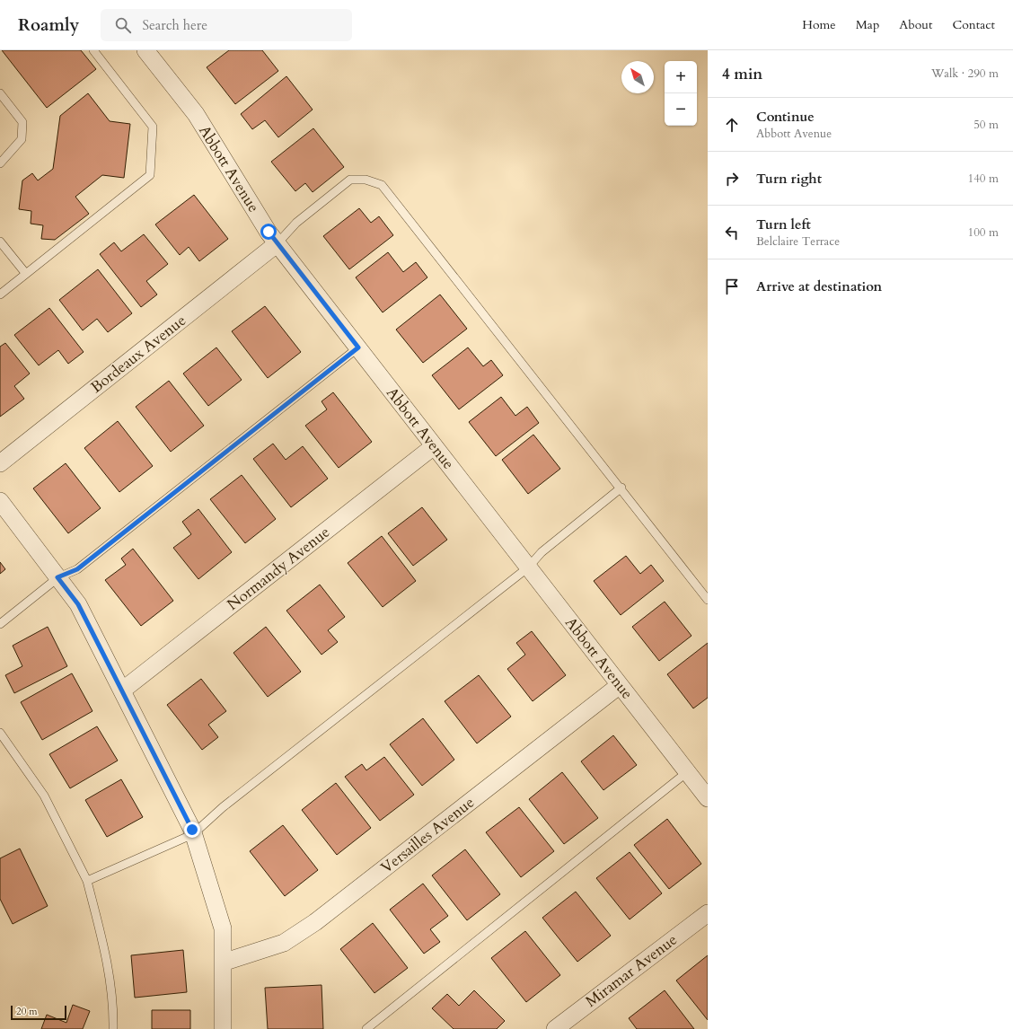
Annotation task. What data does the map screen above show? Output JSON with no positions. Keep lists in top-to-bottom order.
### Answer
{
  "streets": {
    "street": [
      "Abbott Avenue",
      "Bordeaux Avenue",
      "Normandy Avenue",
      "Versailles Avenue",
      "Miramar Avenue"
    ]
  },
  "crossings": [
    ["Abbott Avenue", "Bordeaux Avenue"],
    ["Abbott Avenue", "Normandy Avenue"],
    ["Abbott Avenue", "Versailles Avenue"]
  ],
  "scale_bar": "20 m",
  "north": "top left",
  "page": {
    "header": "Roamly",
    "search": "Search here",
    "nav": [
      "Home",
      "Map",
      "About",
      "Contact"
    ],
    "heading": ["4 min", "Walk · 290 m"],
    "map_buttons": ["+", "−"],
    "list": [
      ["Continue", "Abbott Avenue", "50 m"],
      ["Turn right", "140 m"],
      ["Turn left", "Belclaire Terrace", "100 m"],
      "Arrive at destination"
    ],
    "scale": "20 m"
  }
}
